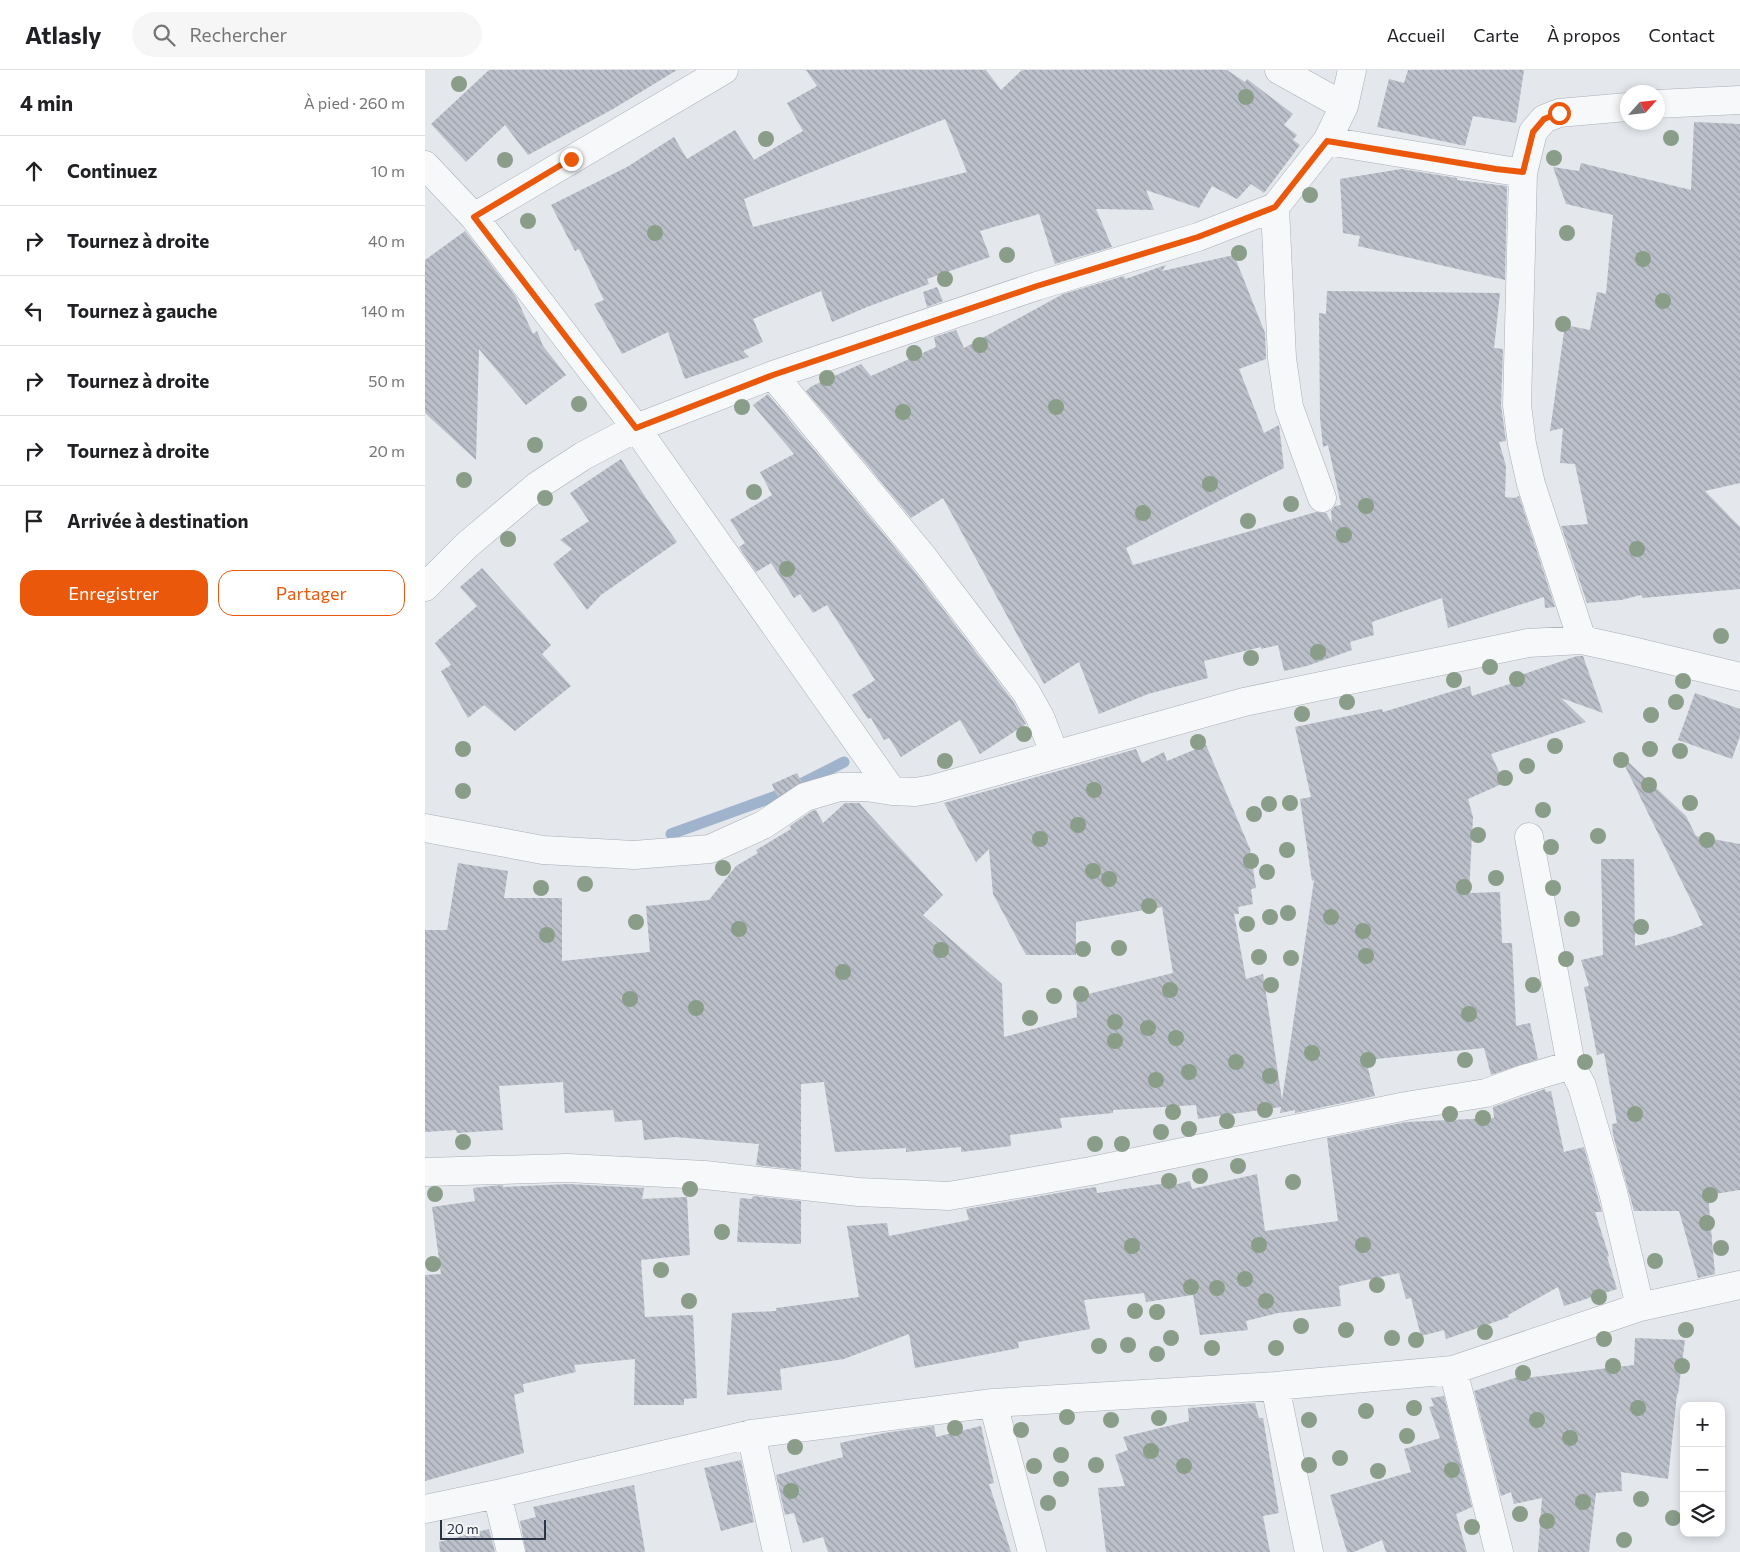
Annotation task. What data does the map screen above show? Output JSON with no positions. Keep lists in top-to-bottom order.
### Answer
{
  "scale_bar": "20 m",
  "north": "top right",
  "page": {
    "header": "Atlasly",
    "search": "Rechercher",
    "nav": [
      "Accueil",
      "Carte",
      "À propos",
      "Contact"
    ],
    "heading": ["4 min", "À pied · 260 m"],
    "list": [
      ["Continuez", "10 m"],
      ["Tournez à droite", "40 m"],
      ["Tournez à gauche", "140 m"],
      ["Tournez à droite", "50 m"],
      ["Tournez à droite", "20 m"],
      "Arrivée à destination"
    ],
    "buttons": ["Enregistrer", "Partager"],
    "map_buttons": ["+", "−"],
    "scale": "20 m"
  }
}
